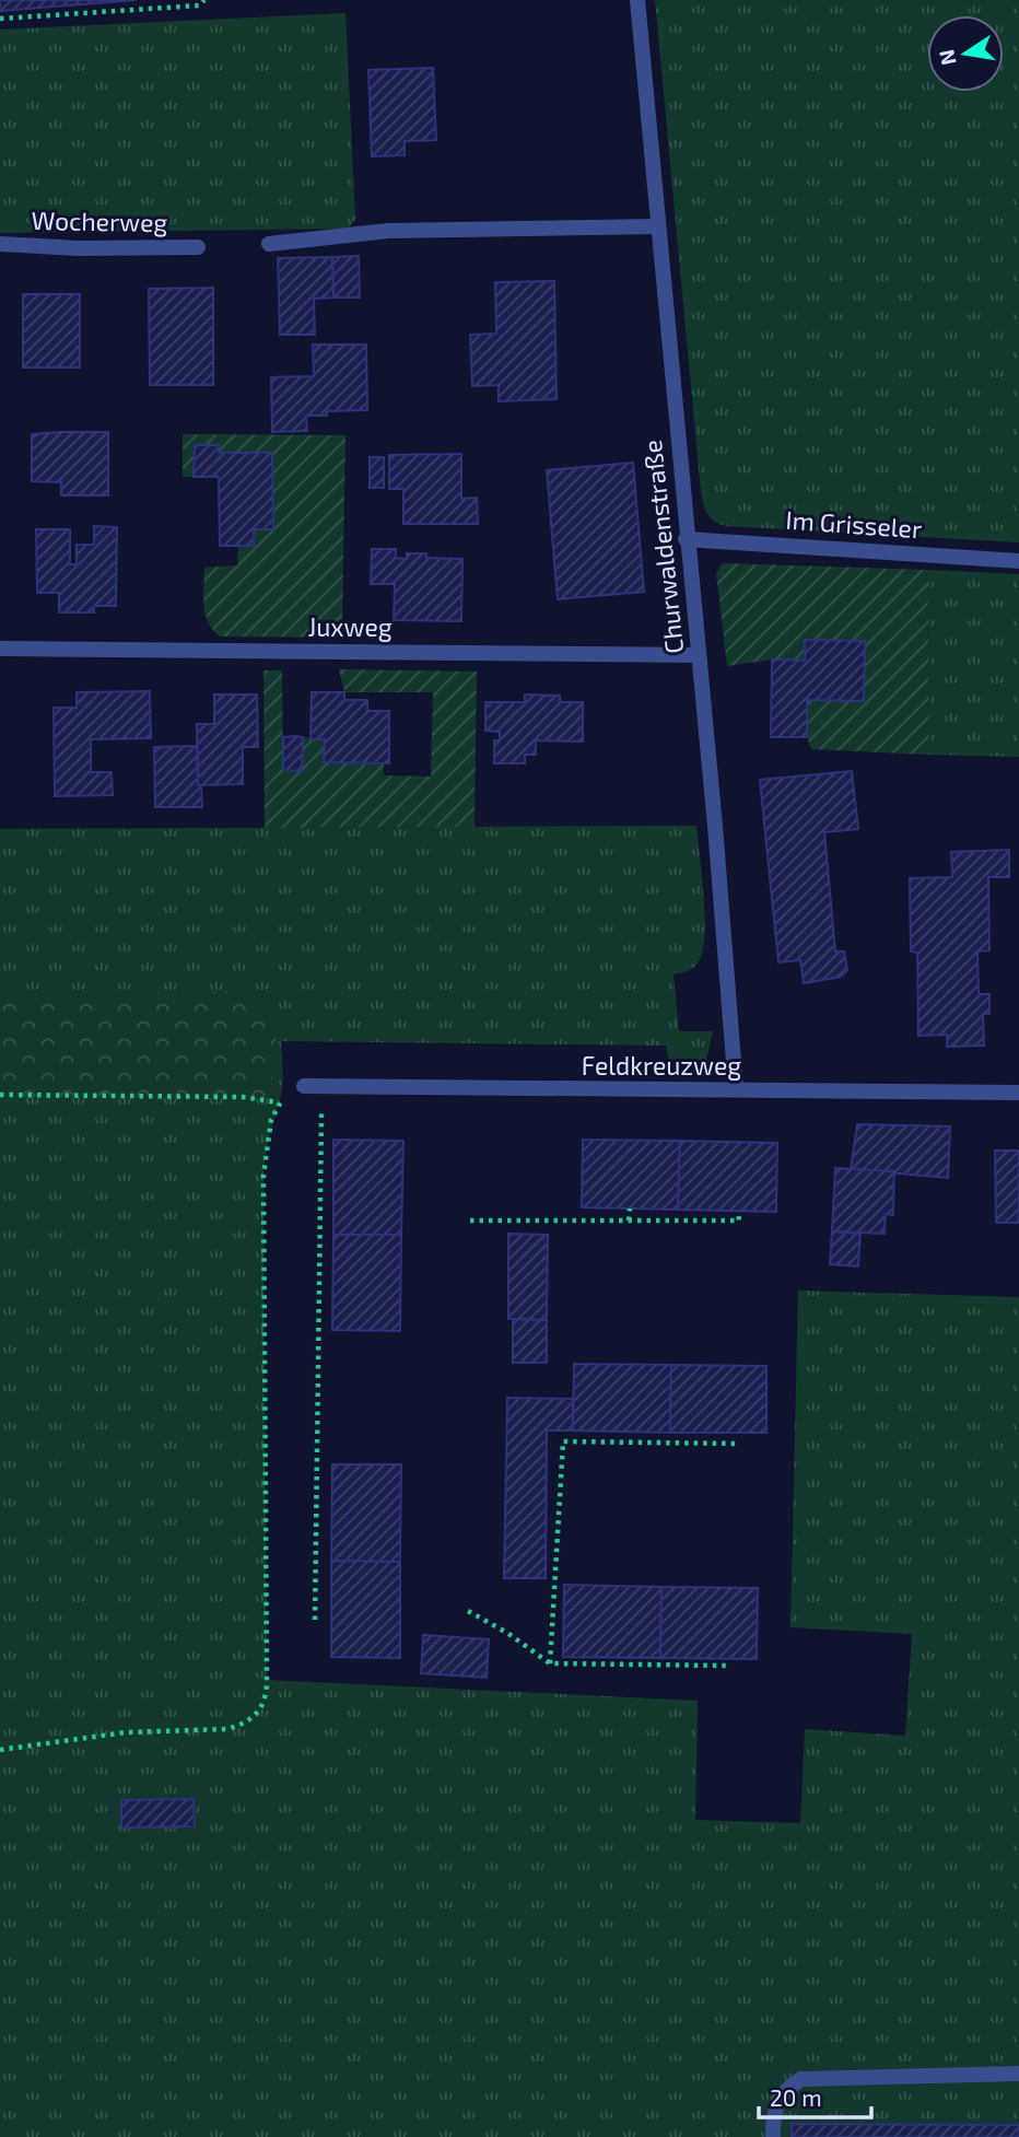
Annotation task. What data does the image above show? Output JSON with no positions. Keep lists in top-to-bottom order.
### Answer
{
  "streets": {
    "street": [
      "Wocherweg",
      "Im Grisseler",
      "Churwaldenstraße",
      "Juxweg",
      "Feldkreuzweg"
    ]
  },
  "crossings": [
    ["Im Grisseler", "Churwaldenstraße"],
    ["Churwaldenstraße", "Juxweg"],
    ["Churwaldenstraße", "Feldkreuzweg"]
  ],
  "scale_bar": "20 m",
  "north": "left"
}
